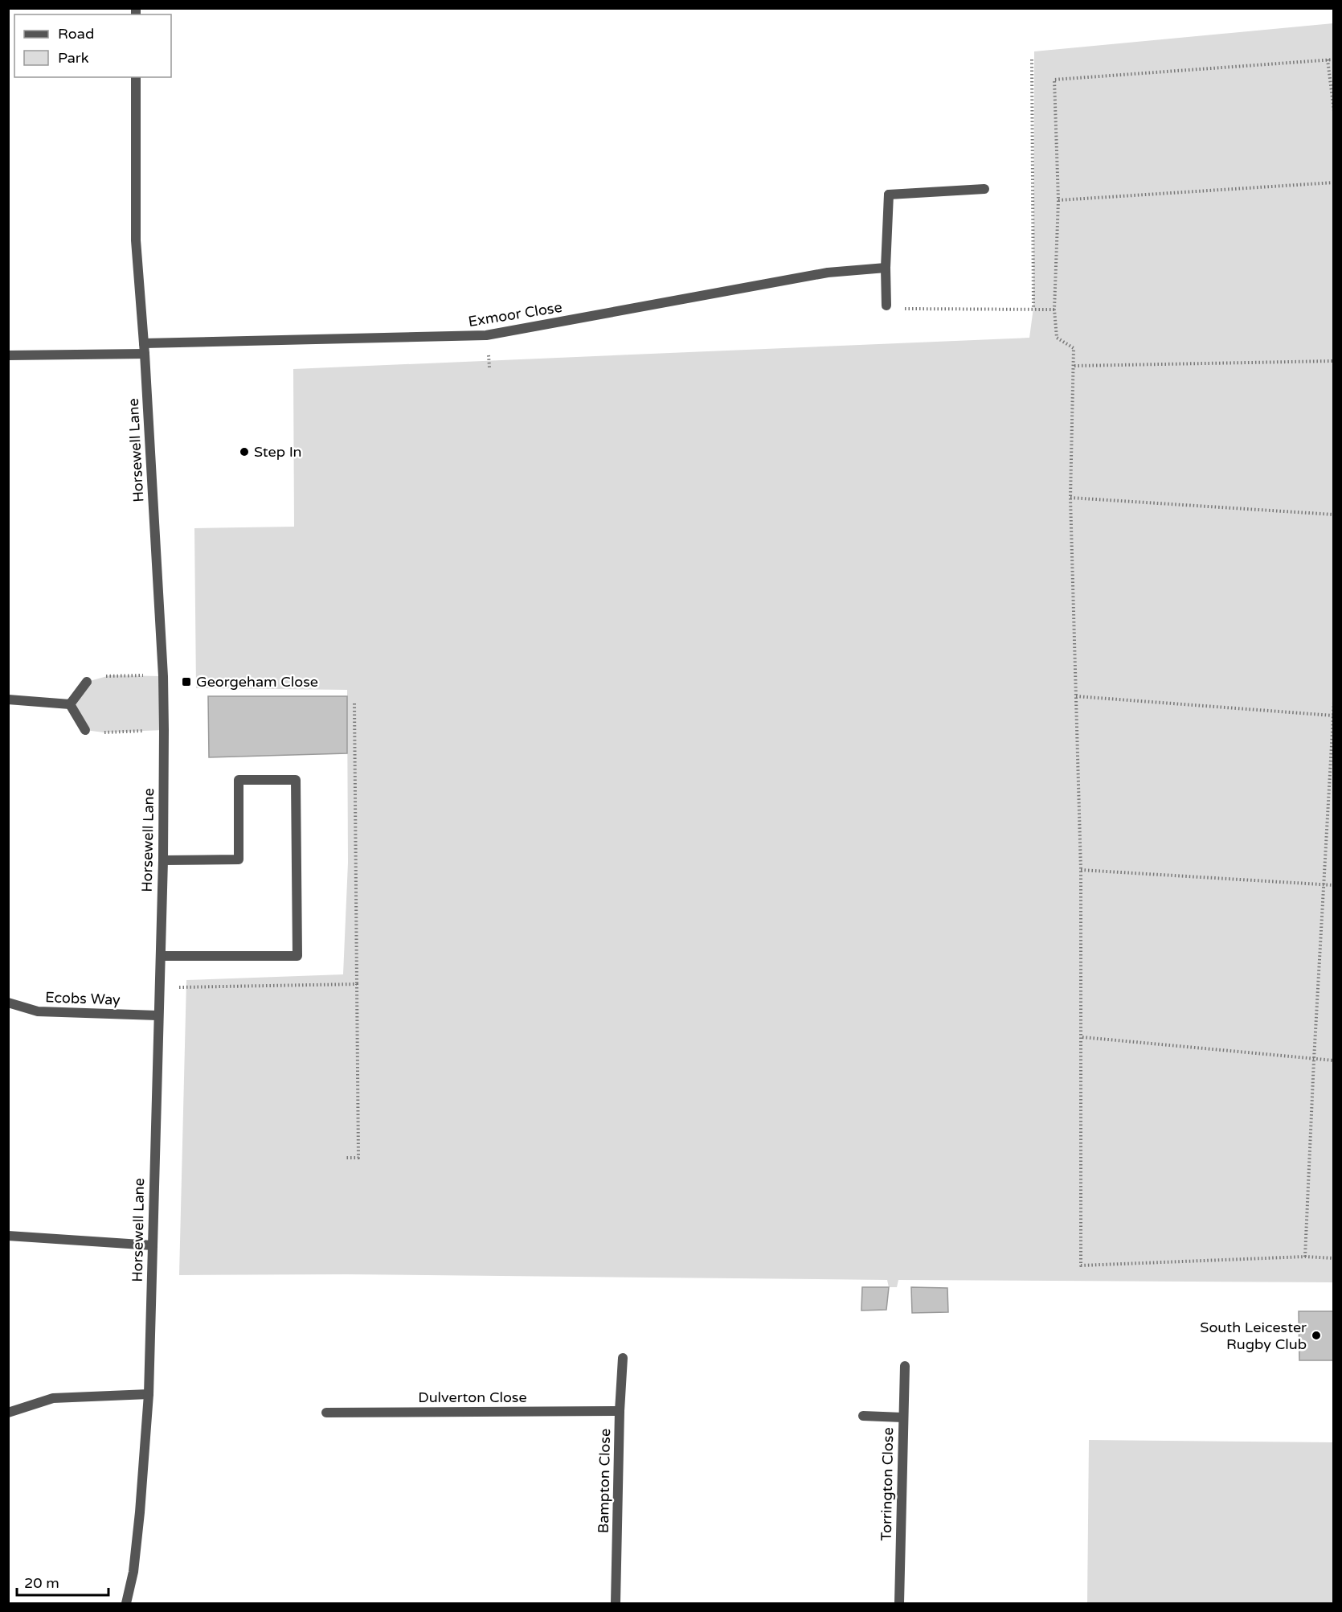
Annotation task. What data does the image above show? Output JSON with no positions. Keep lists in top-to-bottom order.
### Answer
{
  "streets": {
    "street": [
      "Exmoor Close",
      "Horsewell Lane",
      "Ecobs Way",
      "Dulverton Close",
      "Bampton Close",
      "Torrington Close"
    ]
  },
  "crossings": [
    ["Exmoor Close", "Horsewell Lane"],
    ["Horsewell Lane", "Ecobs Way"],
    ["Dulverton Close", "Bampton Close"]
  ],
  "places": {
    "other": ["Step In", "South Leicester Rugby Club"],
    "transit": ["Georgeham Close"]
  },
  "legend": ["Road", "Park"],
  "scale_bar": "20 m"
}
